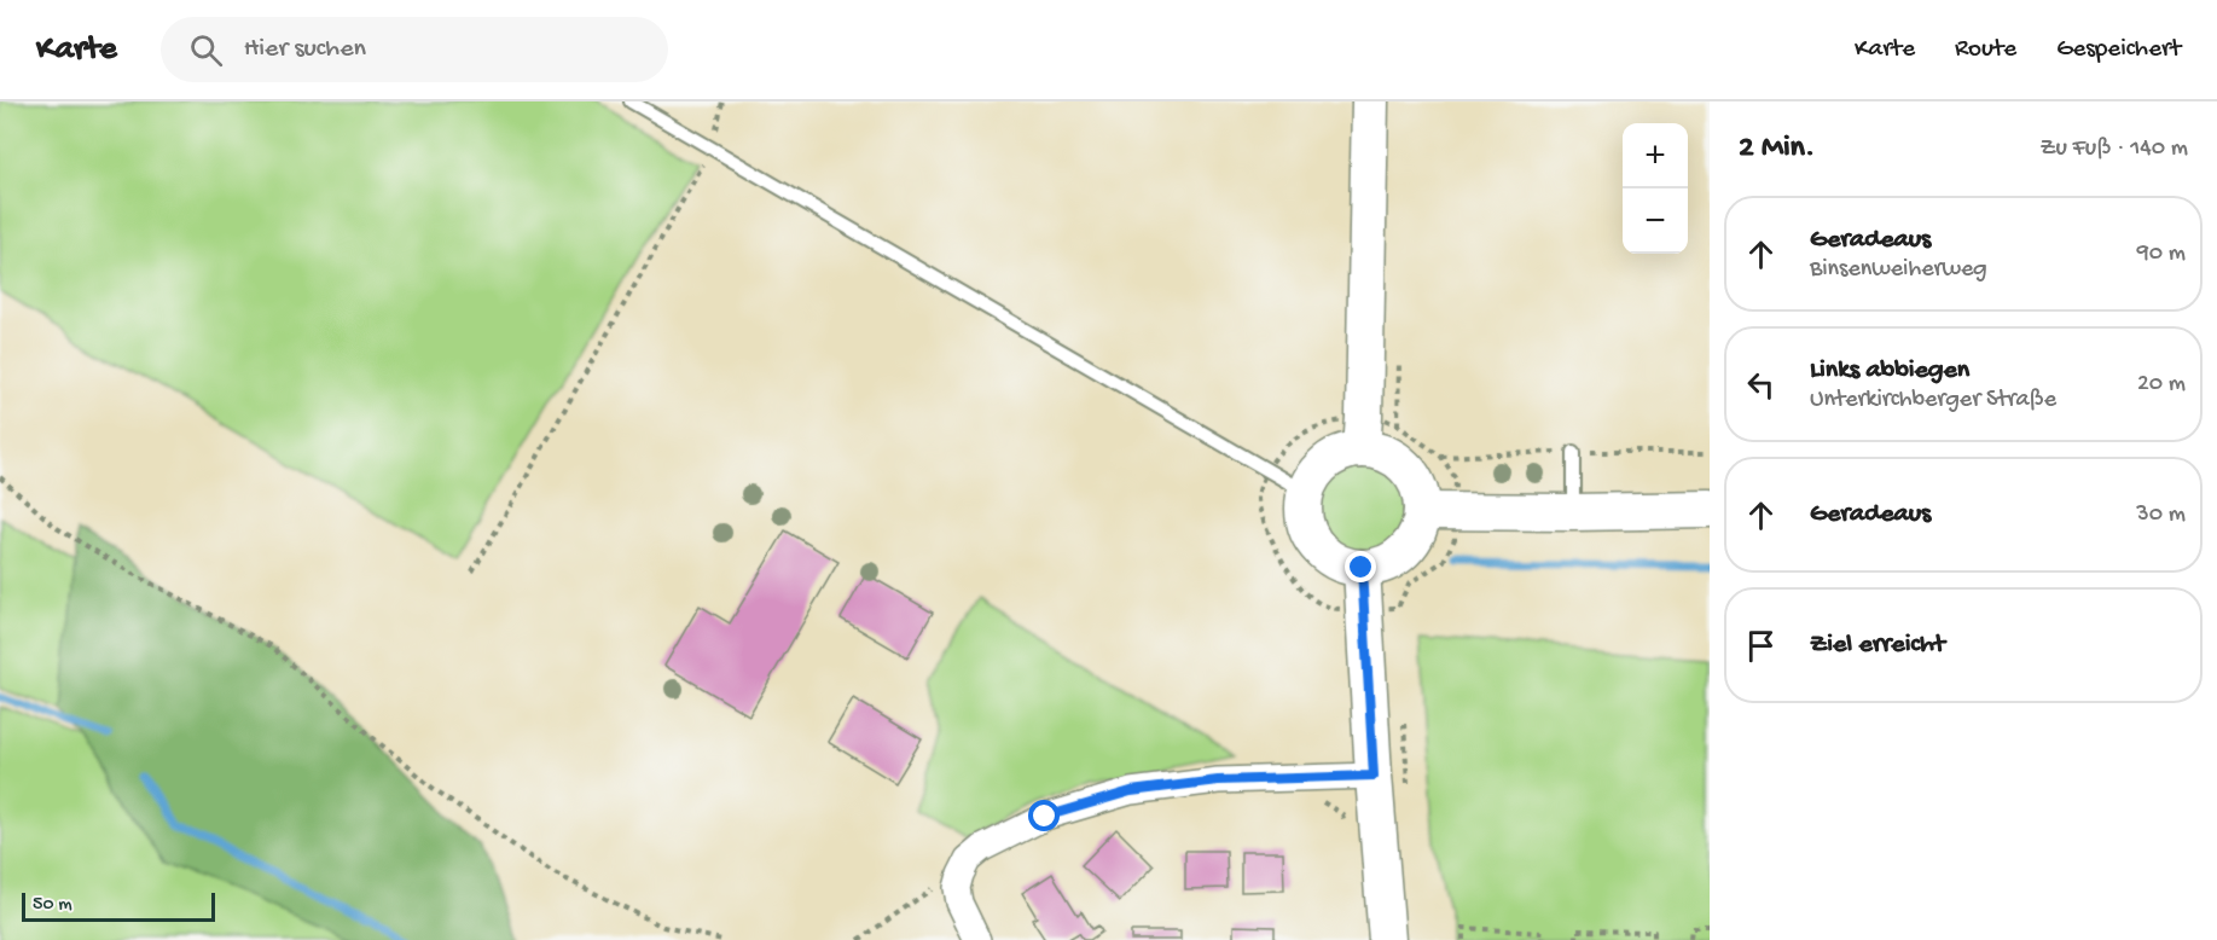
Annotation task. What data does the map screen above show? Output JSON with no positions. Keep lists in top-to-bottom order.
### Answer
{
  "scale_bar": "50 m",
  "page": {
    "header": "Karte",
    "search": "Hier suchen",
    "nav": ["Karte", "Route", "Gespeichert"],
    "heading": ["2 Min.", "Zu Fuß · 140 m"],
    "map_buttons": ["+", "−"],
    "list": [
      ["Geradeaus", "Binsenweiherweg", "90 m"],
      ["Links abbiegen", "Unterkirchberger Straße", "20 m"],
      ["Geradeaus", "30 m"],
      "Ziel erreicht"
    ],
    "scale": "50 m"
  }
}
